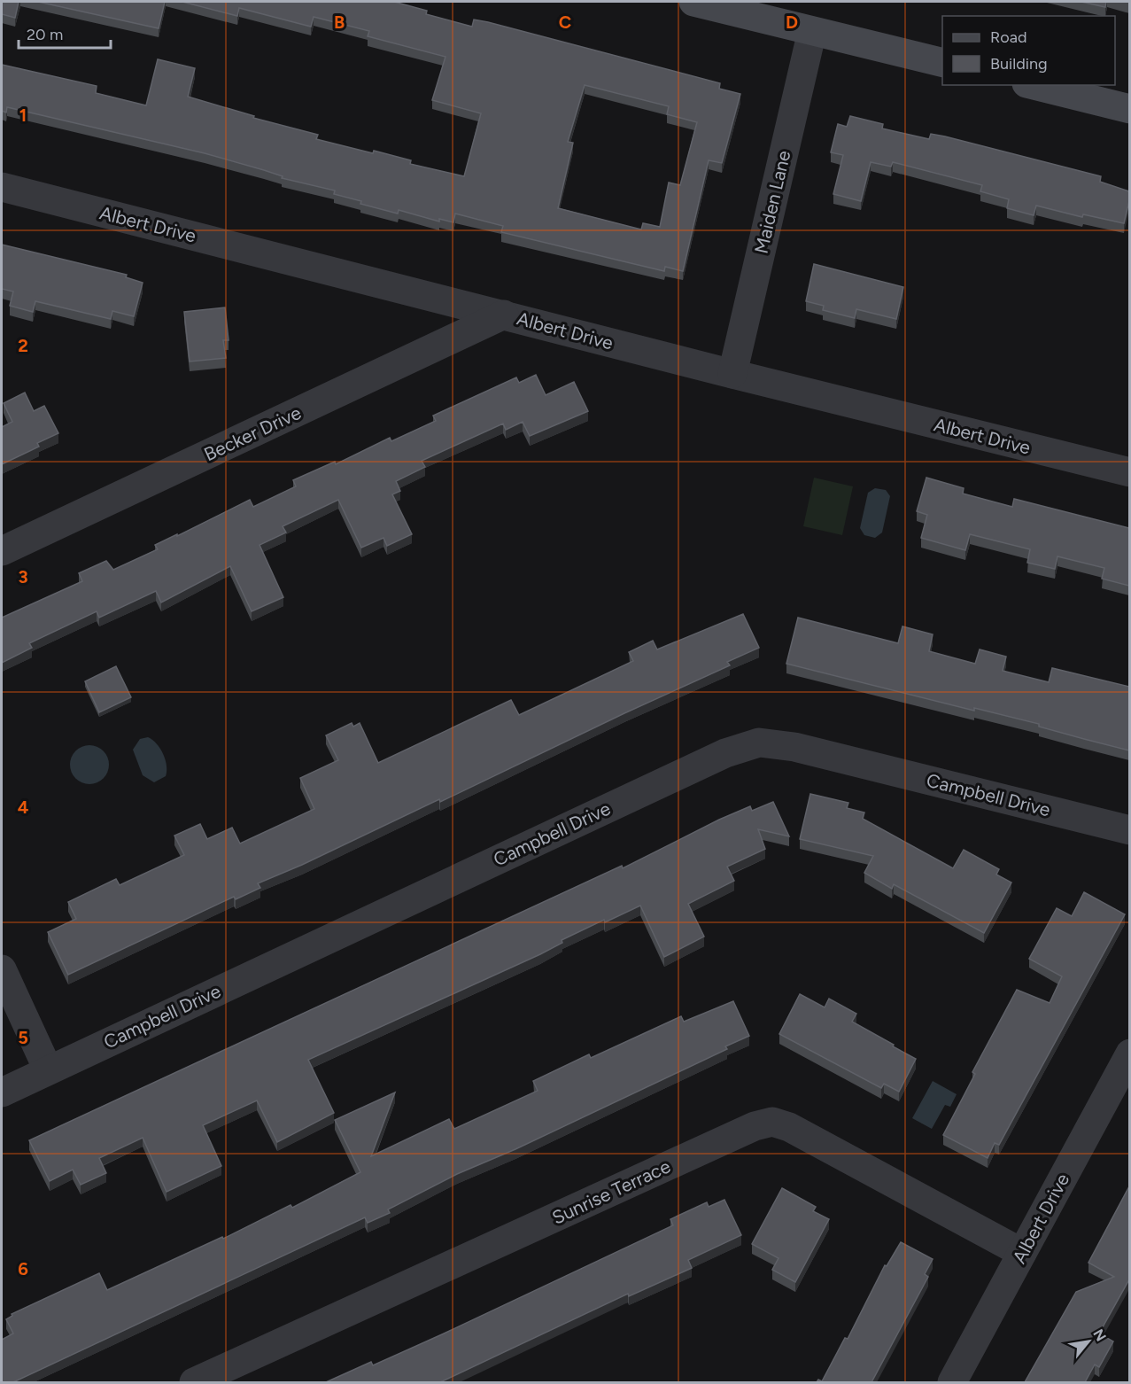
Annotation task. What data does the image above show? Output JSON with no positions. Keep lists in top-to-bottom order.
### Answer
{
  "streets": {
    "street": [
      "Maiden Lane",
      "Albert Drive",
      "Becker Drive",
      "Campbell Drive",
      "Sunrise Terrace"
    ]
  },
  "crossings": [
    ["Maiden Lane", "Albert Drive"],
    ["Albert Drive", "Becker Drive"],
    ["Albert Drive", "Sunrise Terrace"]
  ],
  "legend": ["Road", "Building"],
  "scale_bar": "20 m",
  "north": "top right",
  "grid": {
    "columns": ["B", "C", "D"],
    "rows": [
      "1",
      "2",
      "3",
      "4",
      "5",
      "6"
    ]
  }
}
